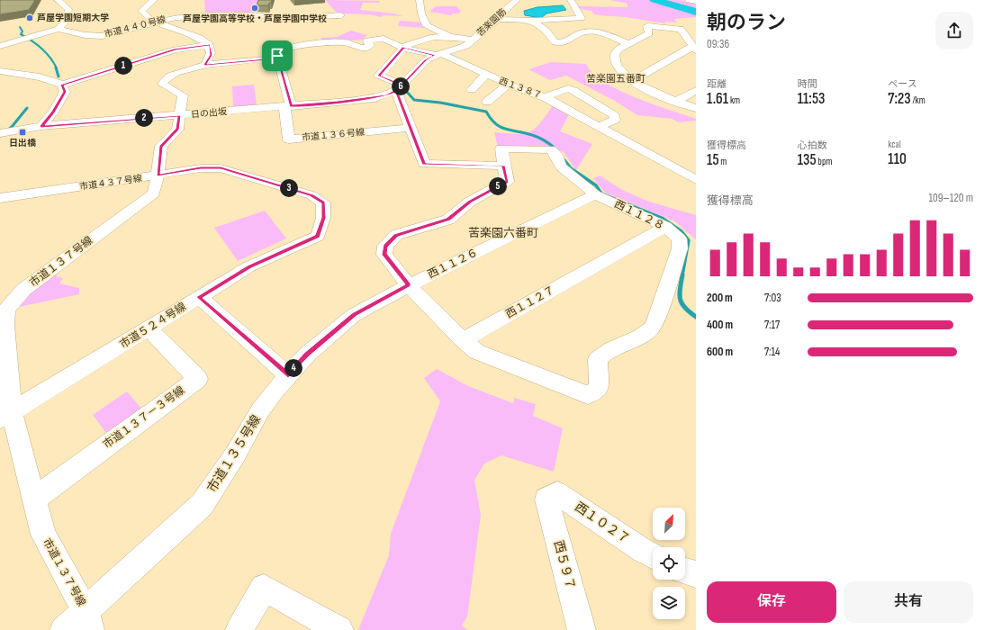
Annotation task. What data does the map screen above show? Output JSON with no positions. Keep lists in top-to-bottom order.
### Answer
{
  "streets": {
    "street": [
      "苦楽園筋",
      "市道４４０号線",
      "西１３８７",
      "日の出坂",
      "市道１３６号線",
      "市道４３７号線",
      "西１１２８",
      "市道１３７号線",
      "西１１２６",
      "西１１２７",
      "市道５２４号線",
      "市道１３７－３号線",
      "市道１３５号線",
      "西１０２７",
      "西５９７"
    ]
  },
  "crossings": [
    ["苦楽園筋", "西１３８７"],
    ["苦楽園筋", "日の出坂"],
    ["西１３８７", "市道１３６号線"],
    ["日の出坂", "市道１３６号線"],
    ["日の出坂", "市道１３７号線"],
    ["市道４３７号線", "市道１３７号線"],
    ["市道４３７号線", "市道５２４号線"],
    ["西１１２８", "西１１２６"],
    ["西１１２８", "西１１２７"],
    ["西１１２８", "市道１３５号線"],
    ["市道１３７号線", "市道５２４号線"],
    ["市道１３７号線", "市道１３７－３号線"],
    ["市道１３７号線", "市道１３５号線"],
    ["西１１２６", "市道１３５号線"],
    ["市道５２４号線", "市道１３７－３号線"],
    ["西１０２７", "西５９７"]
  ],
  "districts": ["苦楽園五番町", "苦楽園六番町"],
  "places": {
    "other": ["芦屋学園高等学校・芦屋学園中学校", "芦屋学園短期大学"],
    "transit": ["日出橋"]
  },
  "north": "top right",
  "page": {
    "heading": ["朝のラン", "09:36"],
    "pins": [
      "1",
      "6",
      "2",
      "5",
      "3",
      "4"
    ],
    "stats": [
      ["距離", "1.61 km"],
      ["時間", "11:53"],
      ["ペース", "7:23 /km"],
      ["獲得標高", "15 m"],
      ["心拍数", "135 bpm"],
      ["kcal", "110"]
    ],
    "chart": ["獲得標高", "109–120 m"],
    "list": [
      {
        "name": "200 m",
        "note": "7:03"
      },
      {
        "name": "400 m",
        "note": "7:17"
      },
      {
        "name": "600 m",
        "note": "7:14"
      }
    ],
    "buttons": ["保存", "共有"]
  }
}
